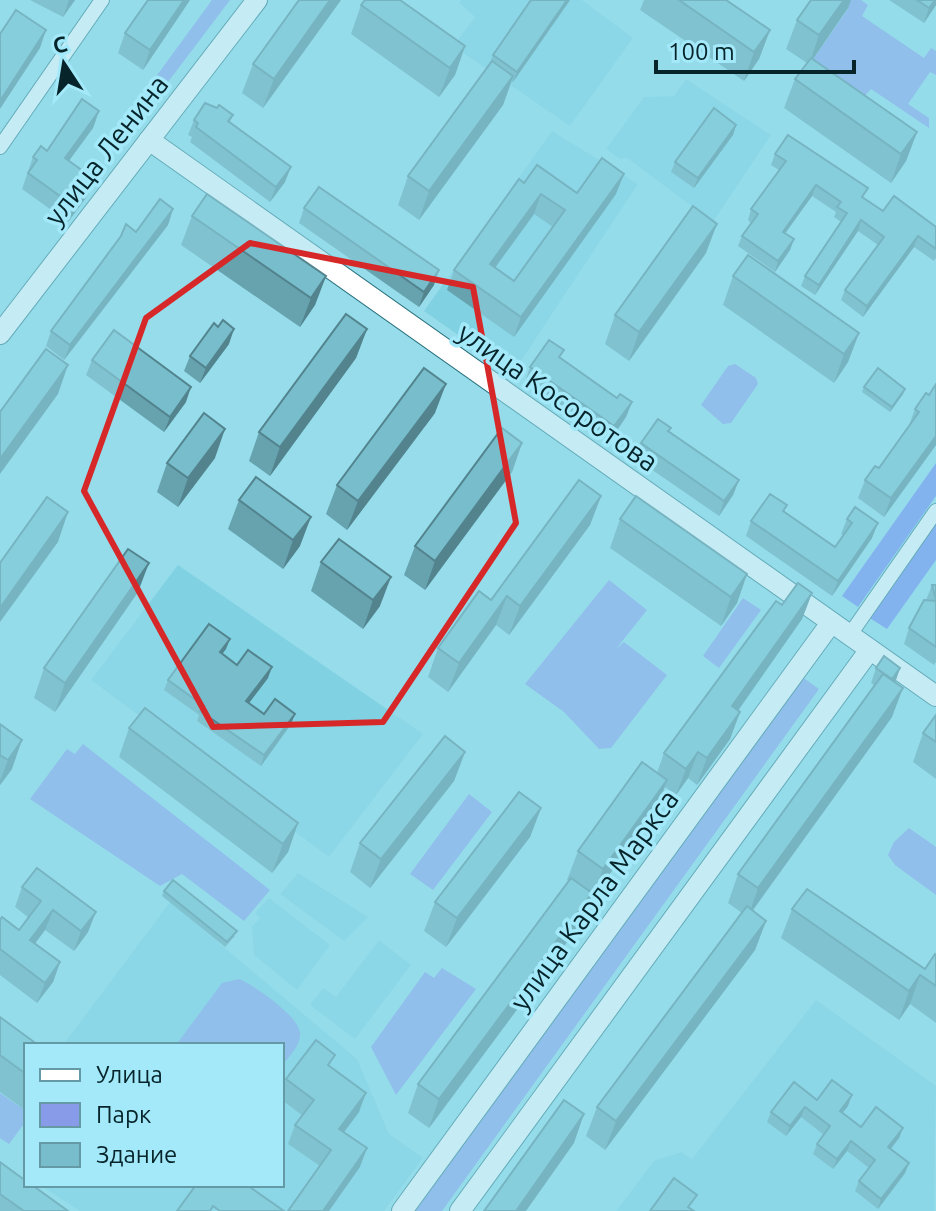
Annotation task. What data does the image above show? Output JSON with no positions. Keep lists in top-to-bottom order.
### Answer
{
  "streets": {
    "street": ["улица Ленина", "улица Косоротова", "улица Карла Маркса"]
  },
  "crossings": [
    ["улица Ленина", "улица Косоротова"],
    ["улица Косоротова", "улица Карла Маркса"]
  ],
  "legend": ["Улица", "Парк", "Здание"],
  "scale_bar": "100 m",
  "north": "top"
}
